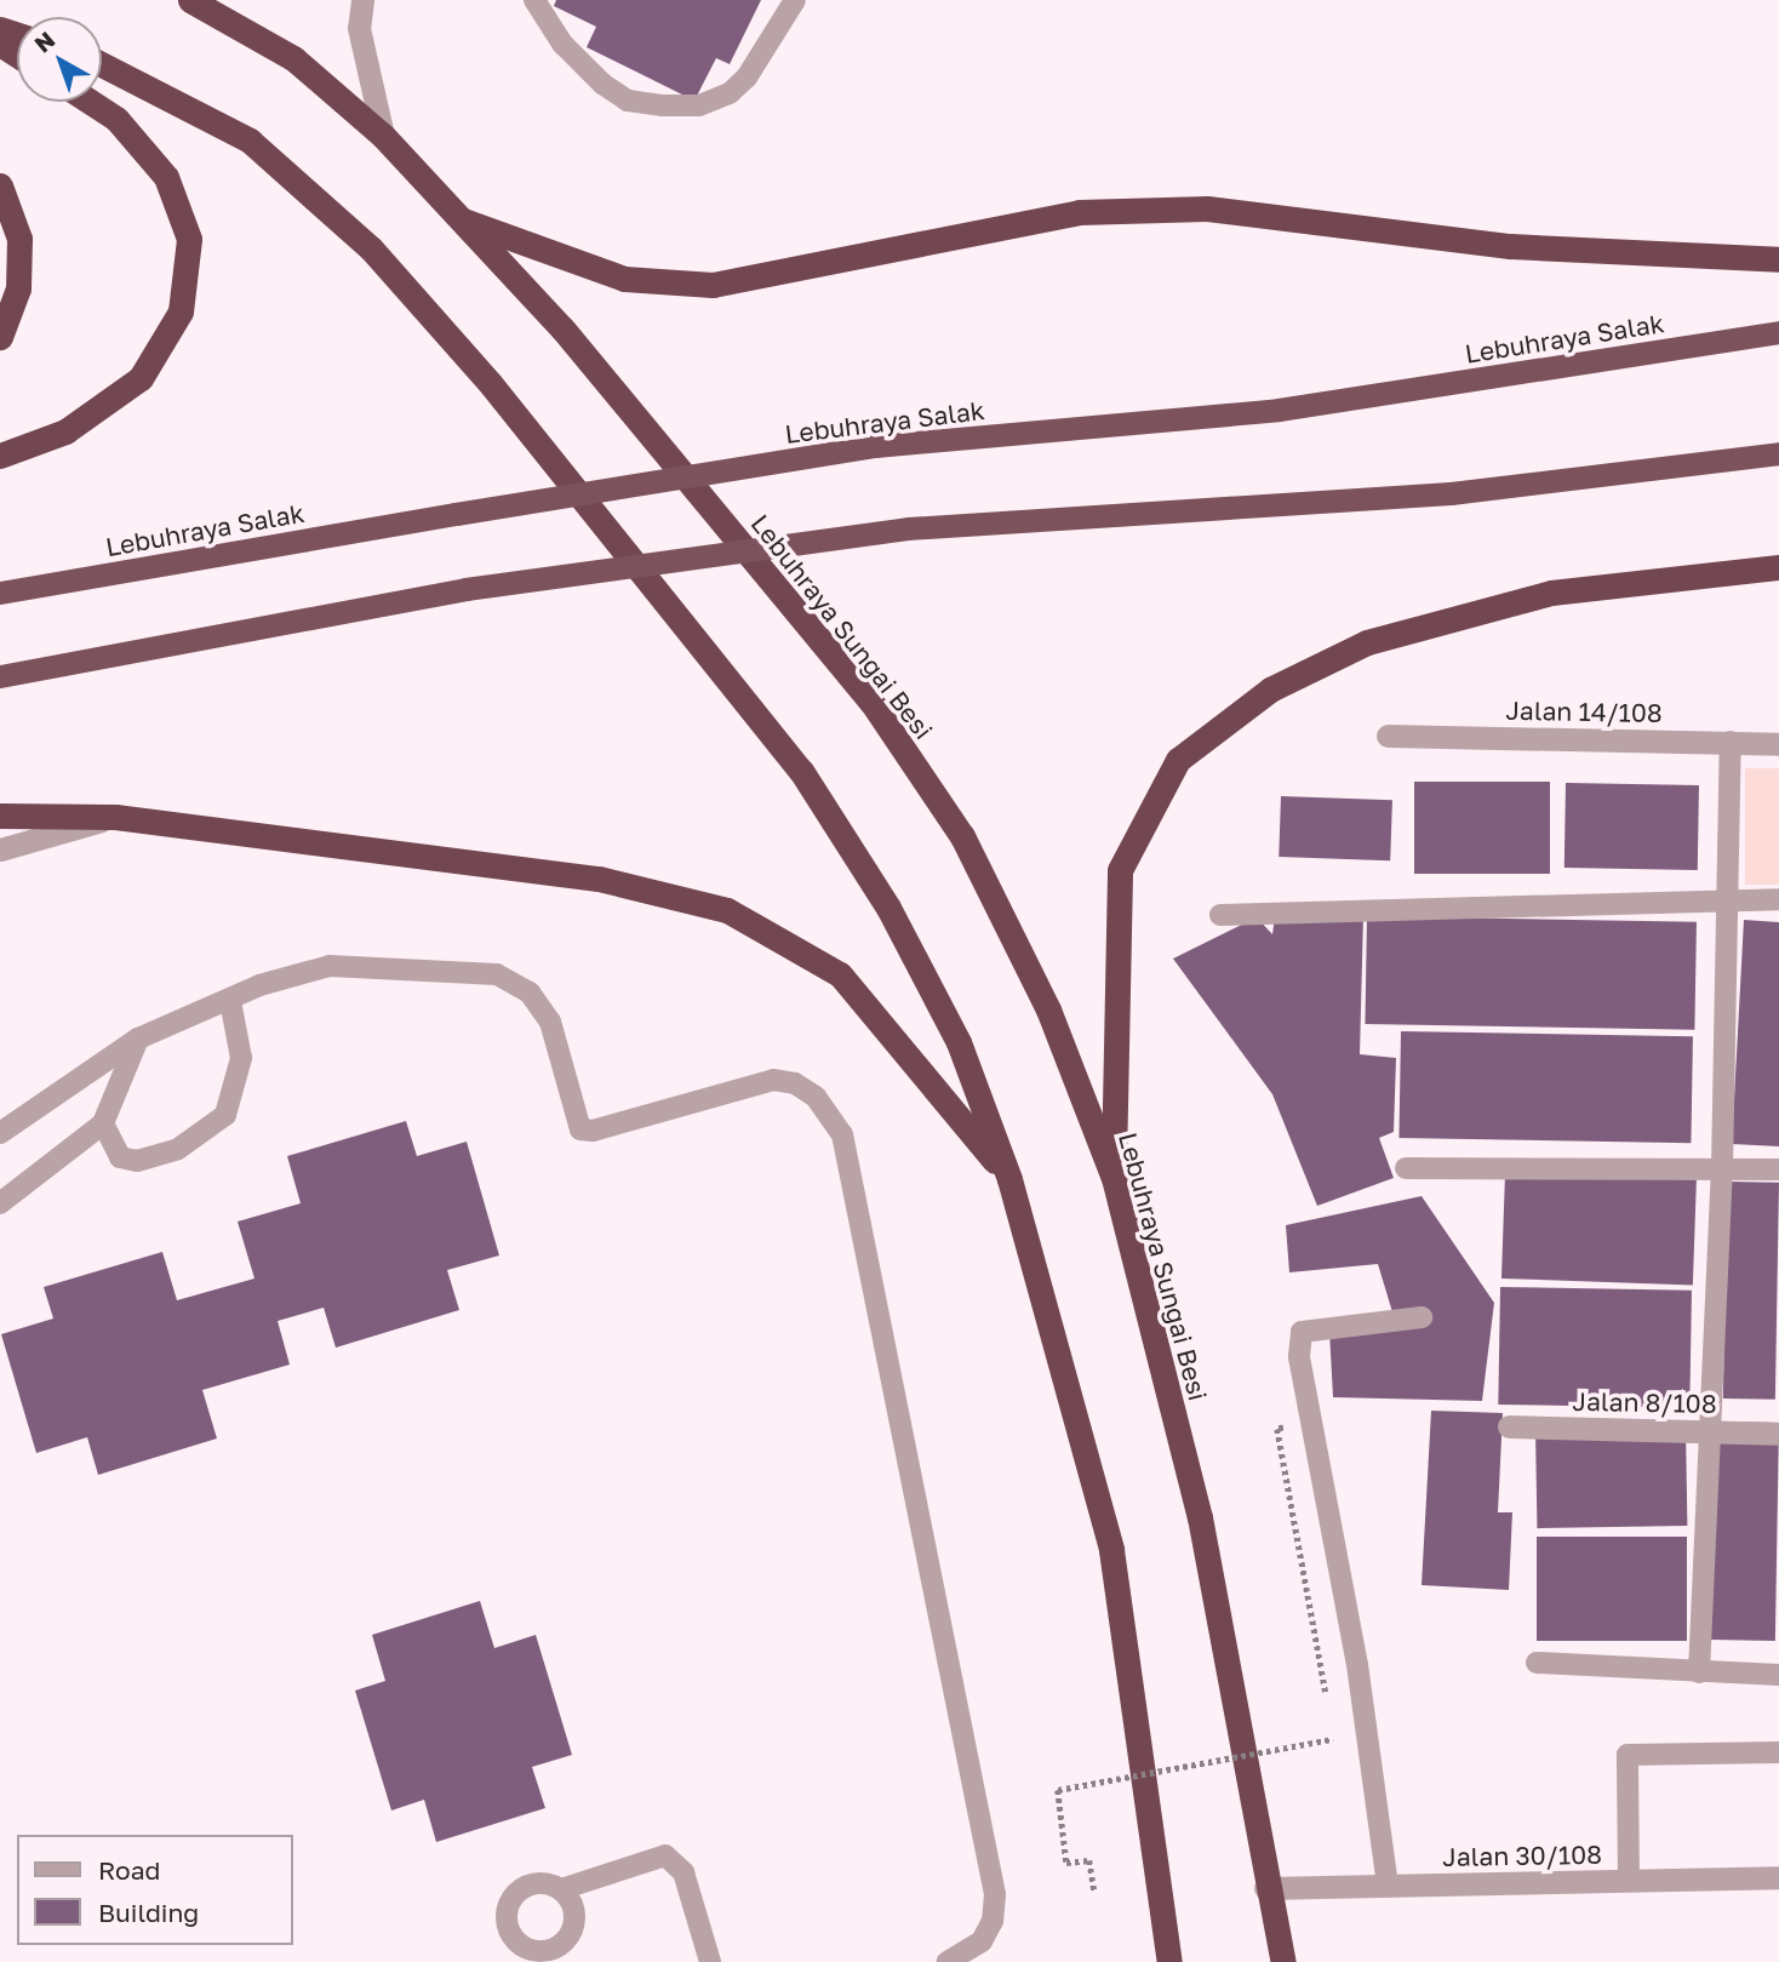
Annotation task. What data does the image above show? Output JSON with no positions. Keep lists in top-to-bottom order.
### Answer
{
  "streets": {
    "highway": ["Lebuhraya Salak", "Lebuhraya Sungai Besi"],
    "street": ["Jalan 14/108", "Jalan 8/108", "Jalan 30/108"]
  },
  "crossings": [
    ["Lebuhraya Sungai Besi", "Jalan 30/108"]
  ],
  "legend": ["Road", "Building"],
  "north": "top left"
}
